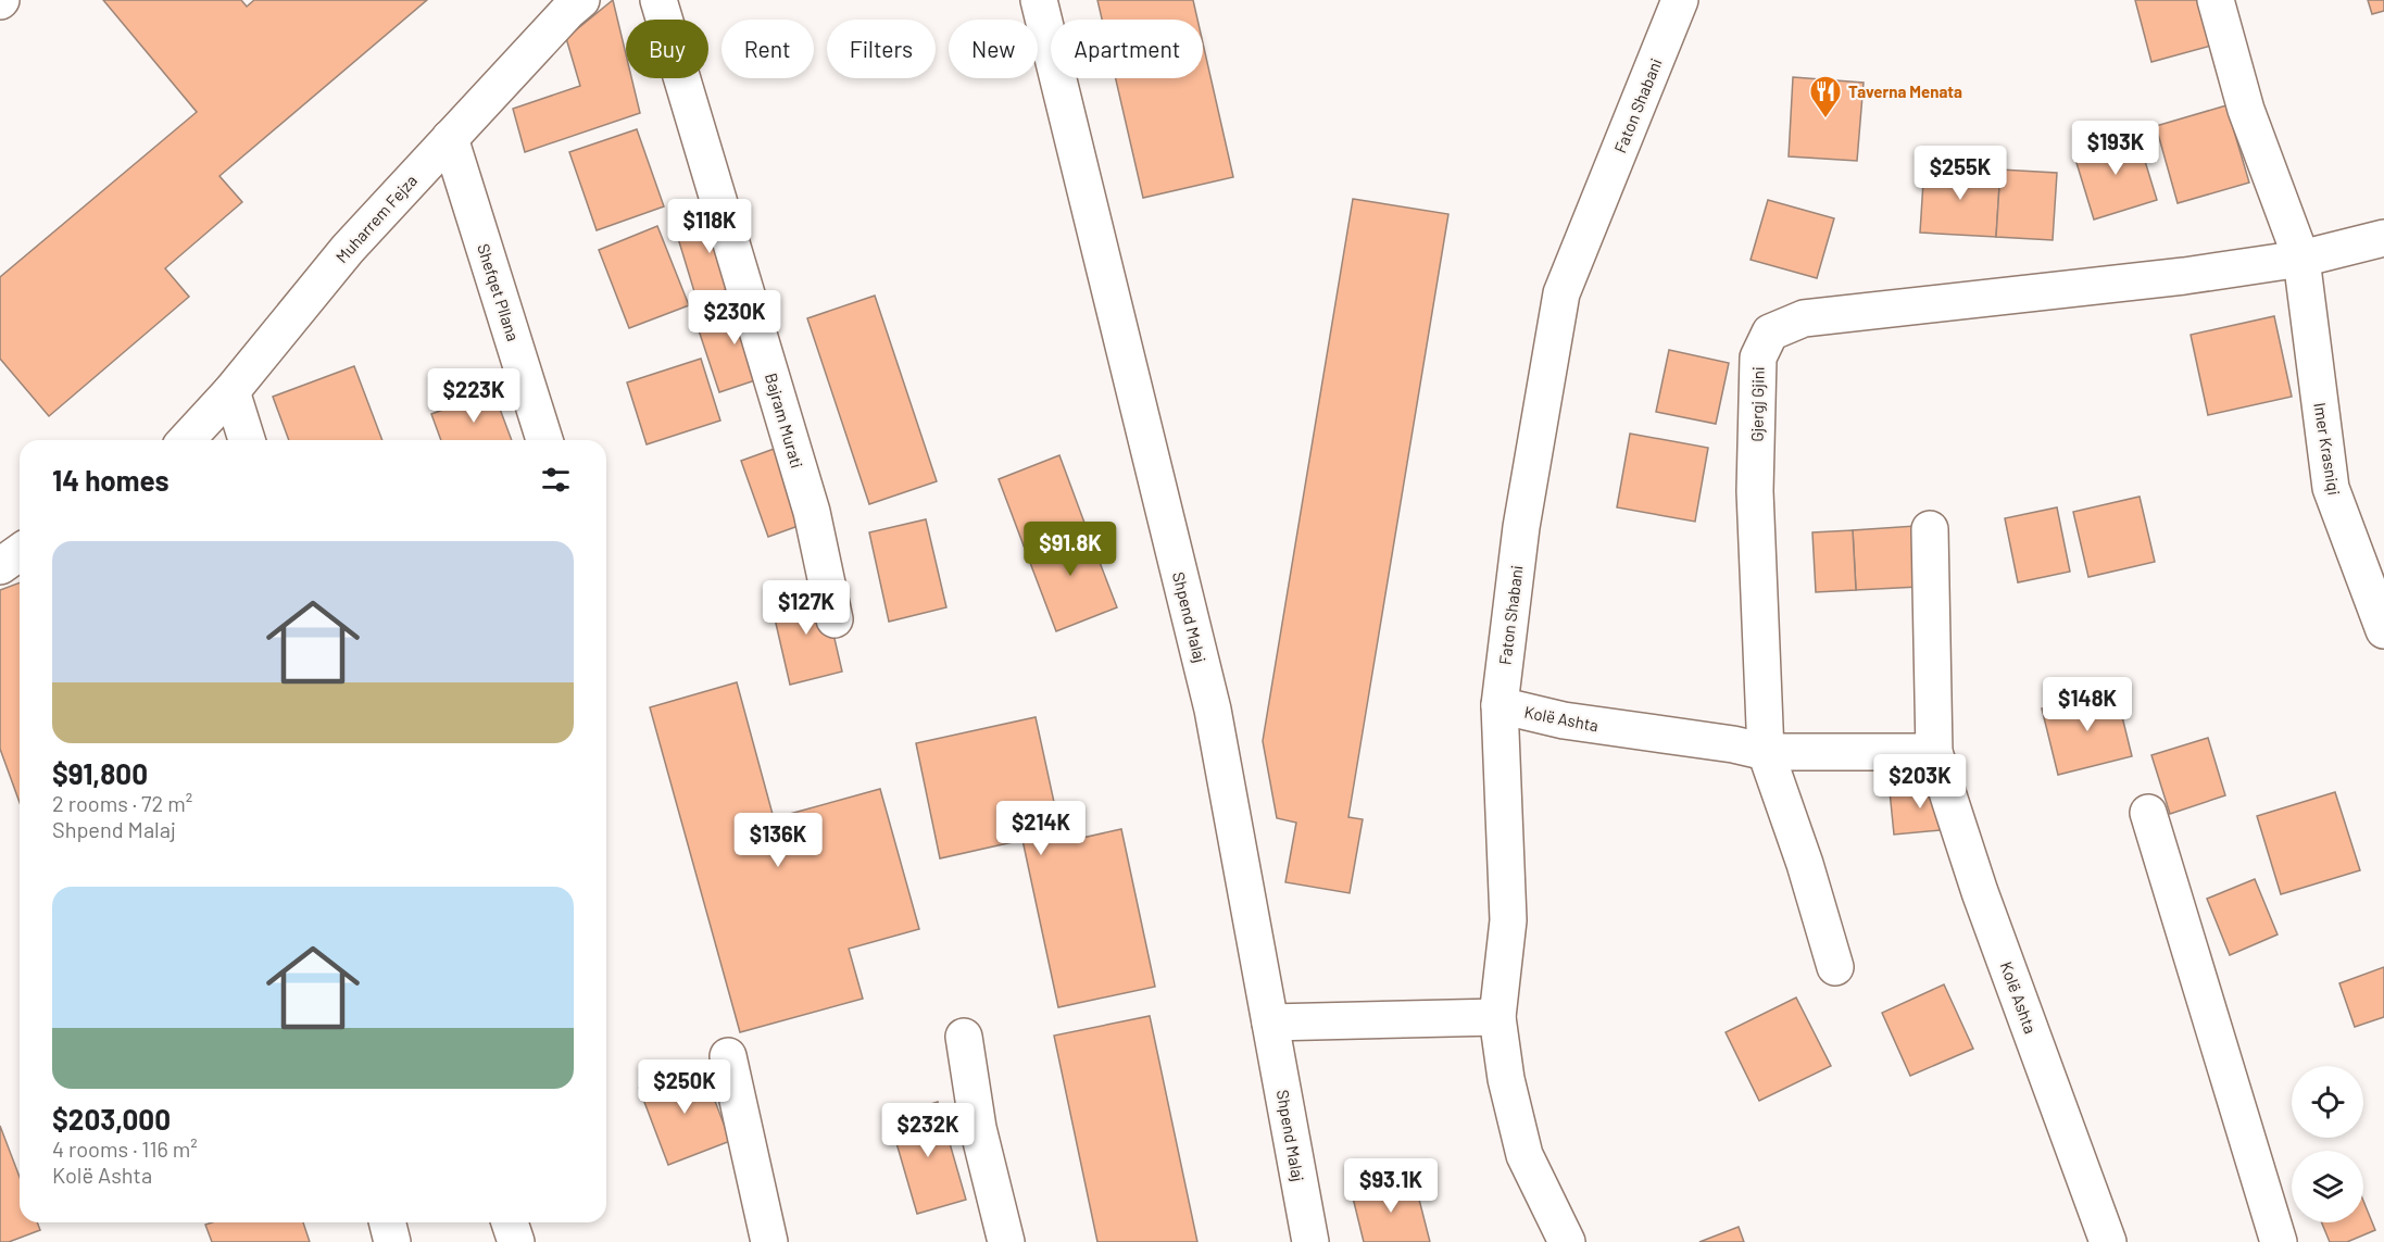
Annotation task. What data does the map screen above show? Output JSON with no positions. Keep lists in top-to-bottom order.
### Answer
{
  "streets": {
    "street": [
      "Faton Shabani",
      "Muharrem Fejza",
      "Shefqet Pllana",
      "Gjergj Gjini",
      "Bajram Murati",
      "Imer Krasniqi",
      "Shpend Malaj",
      "Kolë Ashta"
    ]
  },
  "crossings": [
    ["Faton Shabani", "Kolë Ashta"],
    ["Muharrem Fejza", "Shefqet Pllana"],
    ["Gjergj Gjini", "Imer Krasniqi"],
    ["Gjergj Gjini", "Kolë Ashta"]
  ],
  "places": {
    "restaurant": ["Taverna Menata"]
  },
  "page": {
    "chip": [
      "Buy",
      "Rent",
      "Filters",
      "New",
      "Apartment"
    ],
    "price": [
      "$193K",
      "$255K",
      "$118K",
      "$230K",
      "$223K",
      "$91.8K",
      "$127K",
      "$148K",
      "$203K",
      "$214K",
      "$136K",
      "$250K",
      "$232K",
      "$93.1K"
    ],
    "heading": "14 homes",
    "list": [
      {
        "name": "$91,800",
        "note": "2 rooms · 72 m² · Shpend Malaj"
      },
      {
        "name": "$203,000",
        "note": "4 rooms · 116 m² · Kolë Ashta"
      }
    ]
  }
}
